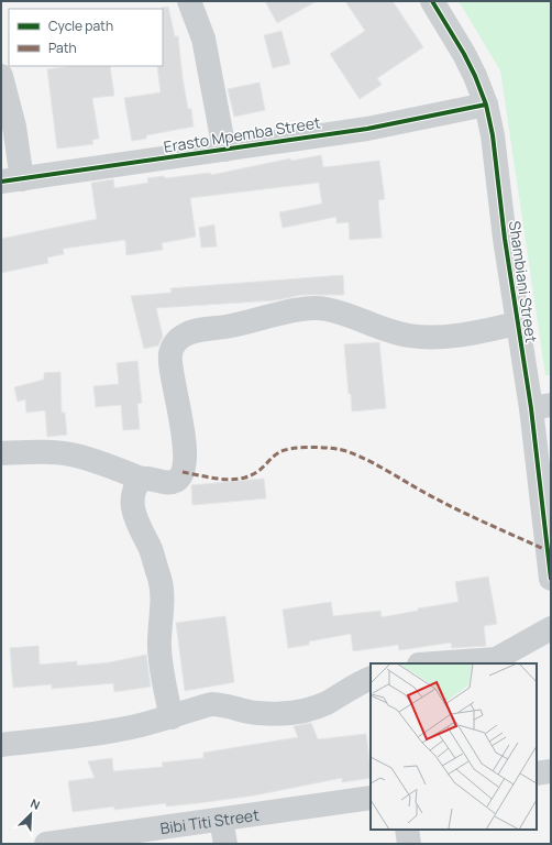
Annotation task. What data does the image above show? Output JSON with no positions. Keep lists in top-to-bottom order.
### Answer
{
  "streets": {
    "street": ["Erasto Mpemba Street", "Shambiani Street", "Bibi Titi Street"]
  },
  "crossings": [
    ["Erasto Mpemba Street", "Shambiani Street"]
  ],
  "legend": ["Cycle path", "Path"],
  "north": "top right"
}
